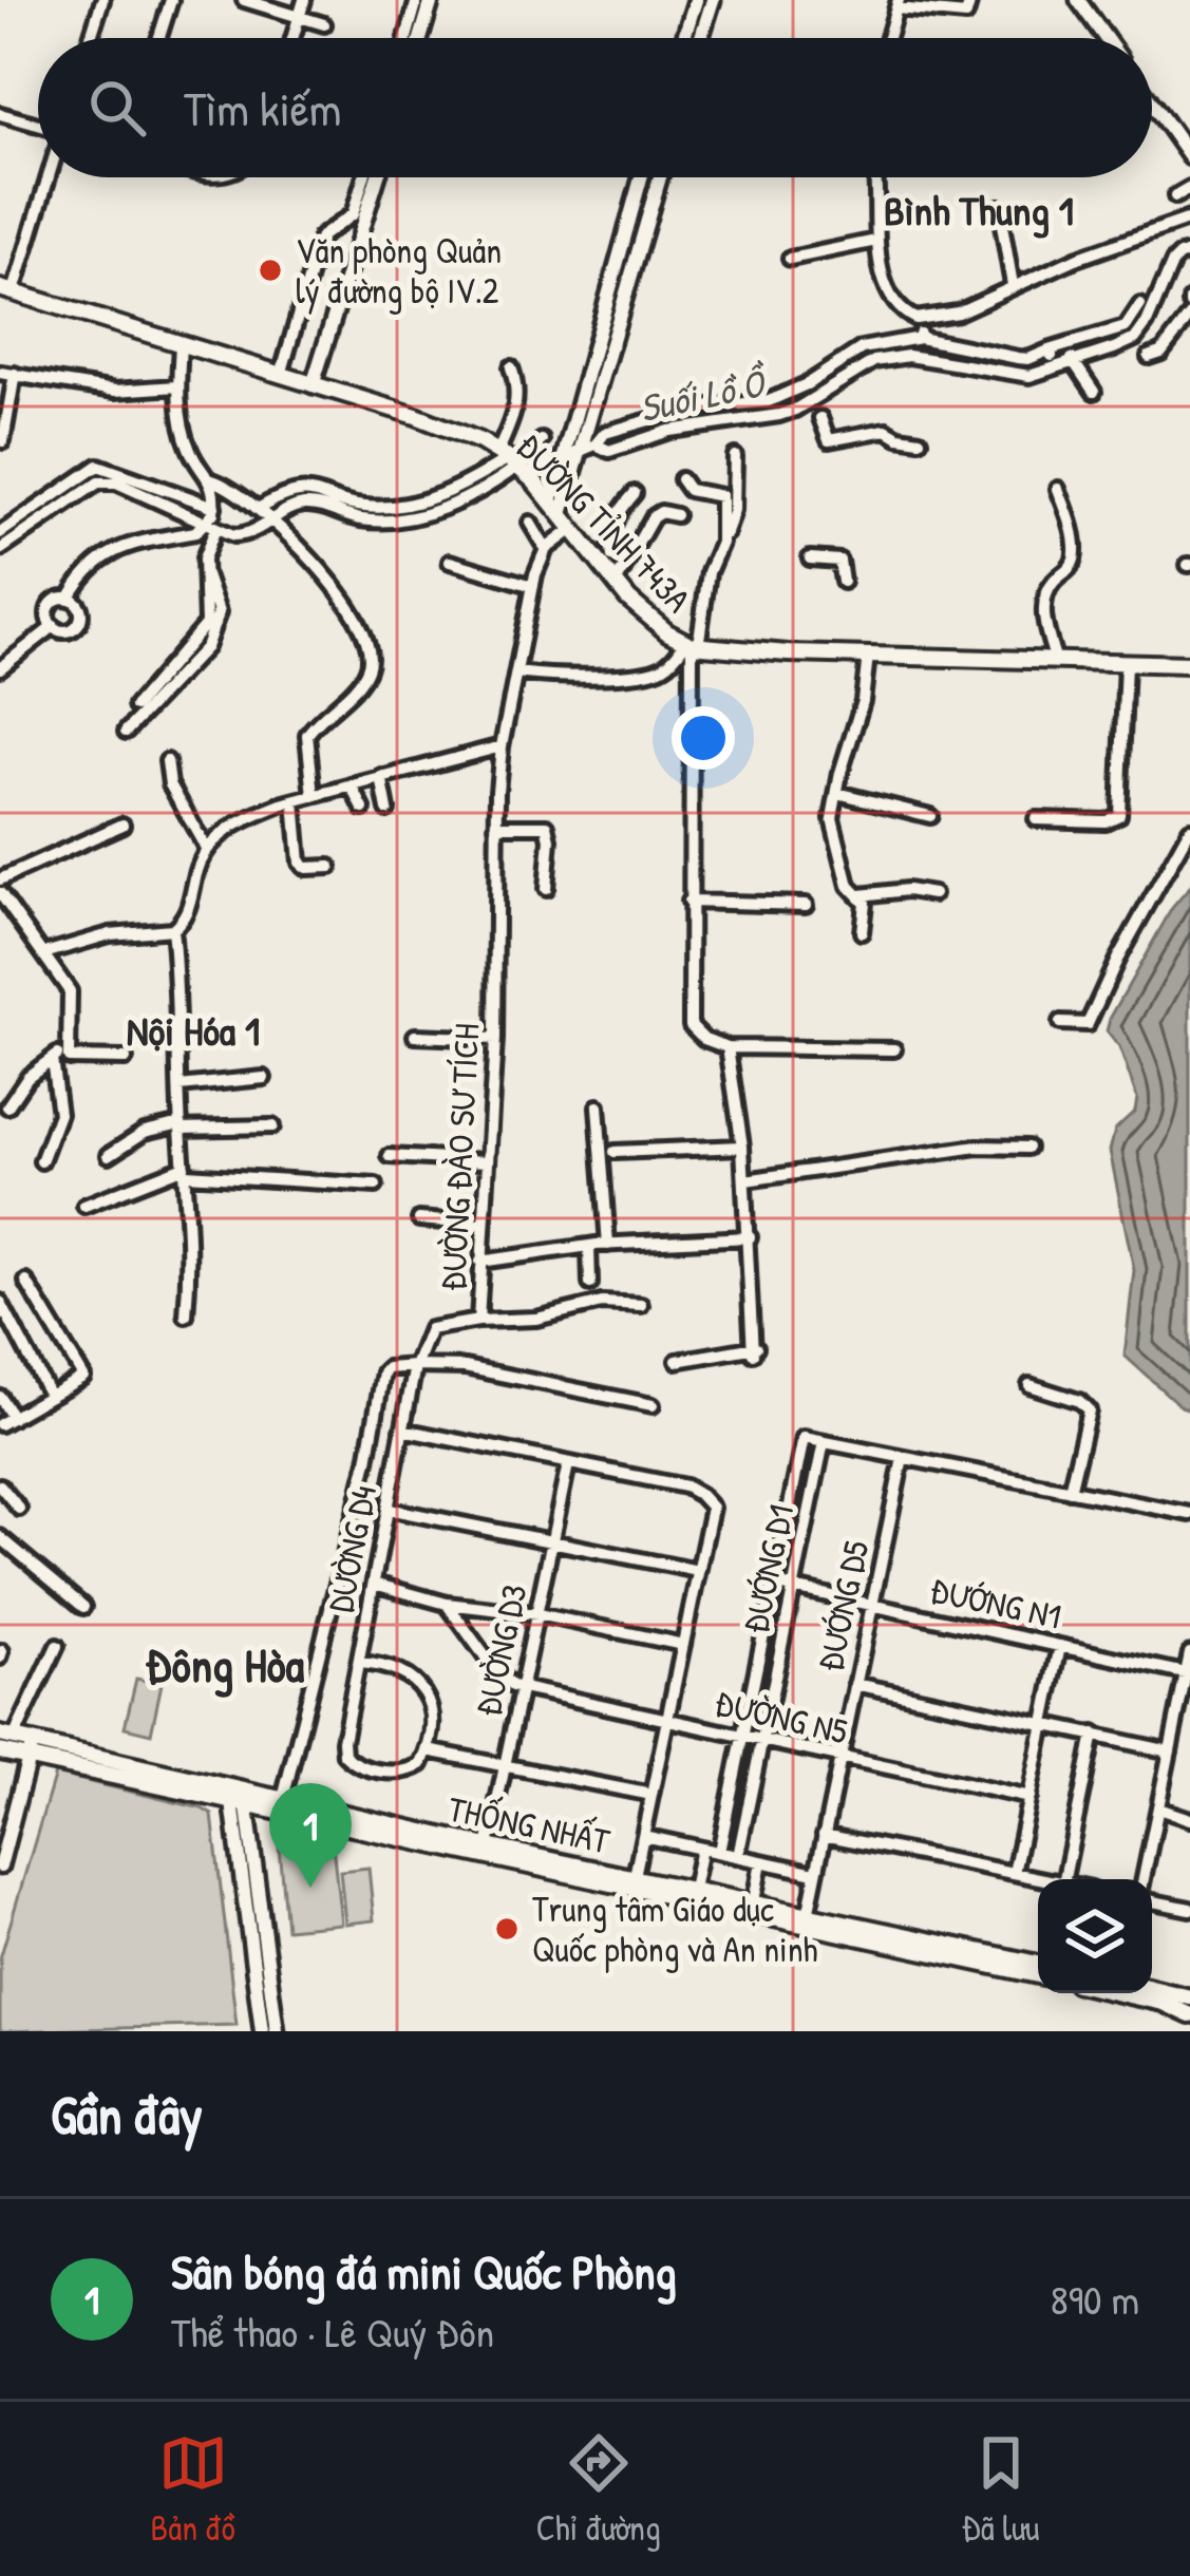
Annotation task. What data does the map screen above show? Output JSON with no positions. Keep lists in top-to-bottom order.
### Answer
{
  "streets": {
    "main road": ["ĐƯỜNG TỈNH 743A", "THỐNG NHẤT"],
    "street": [
      "ĐƯỜNG ĐÀO SƯ TÍCH",
      "DƯỜNG D4",
      "ĐƯỚNG D1",
      "ĐƯỚNG N1",
      "ĐƯỚNG D5",
      "ĐƯỜNG D3",
      "ĐƯỜNG N5"
    ]
  },
  "crossings": [
    ["ĐƯỜNG ĐÀO SƯ TÍCH", "DƯỜNG D4"],
    ["ĐƯỜNG ĐÀO SƯ TÍCH", "THỐNG NHẤT"],
    ["ĐƯỚNG D1", "ĐƯỚNG N1"],
    ["ĐƯỚNG D1", "ĐƯỜNG N5"],
    ["ĐƯỚNG N1", "ĐƯỚNG D5"],
    ["ĐƯỚNG D5", "ĐƯỜNG N5"],
    ["ĐƯỚNG D5", "THỐNG NHẤT"],
    ["ĐƯỜNG D3", "ĐƯỜNG N5"],
    ["ĐƯỜNG D3", "THỐNG NHẤT"]
  ],
  "districts": ["Bình Thung 1", "Nội Hóa 1", "Đông Hòa"],
  "water": ["Suối Lồ Ồ"],
  "places": ["Văn phòng Quản lý đường bộ IV.2", "Trung tâm Giáo dục Quốc phòng và An ninh"],
  "page": {
    "search": "Tìm kiếm",
    "pins": "1",
    "heading": "Gần đây",
    "list": [
      {
        "mark": "1",
        "name": "Sân bóng đá mini Quốc Phòng",
        "note": "Thể thao · Lê Quý Đôn",
        "value": "890 m"
      }
    ],
    "nav": ["Bản đồ", "Chỉ đường", "Đã lưu"]
  }
}
